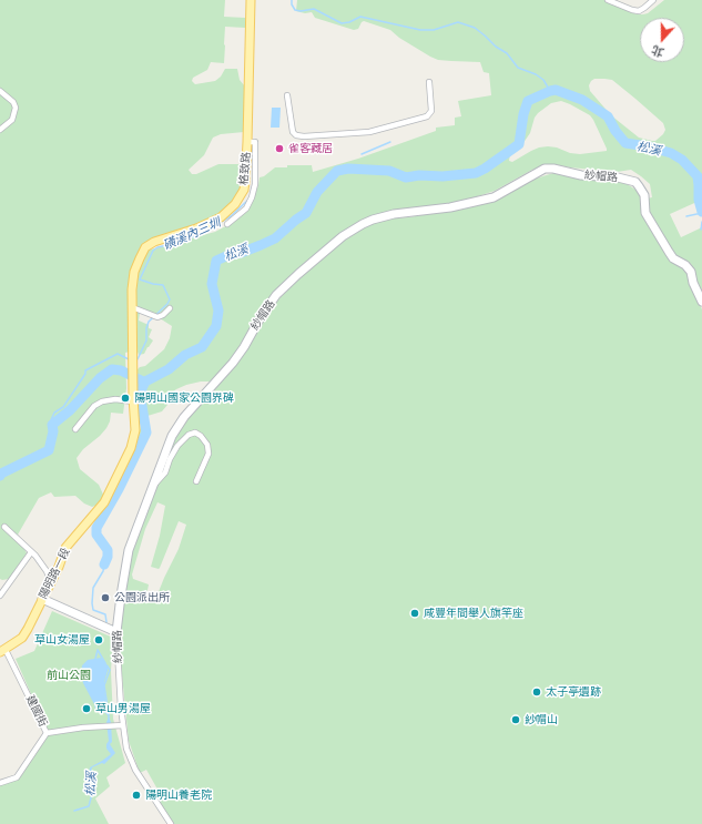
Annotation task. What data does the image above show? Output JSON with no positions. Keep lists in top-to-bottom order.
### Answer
{
  "streets": {
    "main road": ["格致路", "陽明路一段"],
    "street": ["紗帽路", "建國街"]
  },
  "crossings": [
    ["格致路", "陽明路一段"],
    ["陽明路一段", "建國街"]
  ],
  "water": ["松溪", "磺溪內三圳"],
  "parks": ["前山公園"],
  "places": [
    "雀客藏居",
    "陽明山國家公園界碑",
    "公園派出所",
    "咸豐年間舉人旗竿座",
    "草山女湯屋",
    "太子亭遺跡",
    "草山男湯屋",
    "紗帽山",
    "陽明山養老院"
  ],
  "north": "bottom"
}
